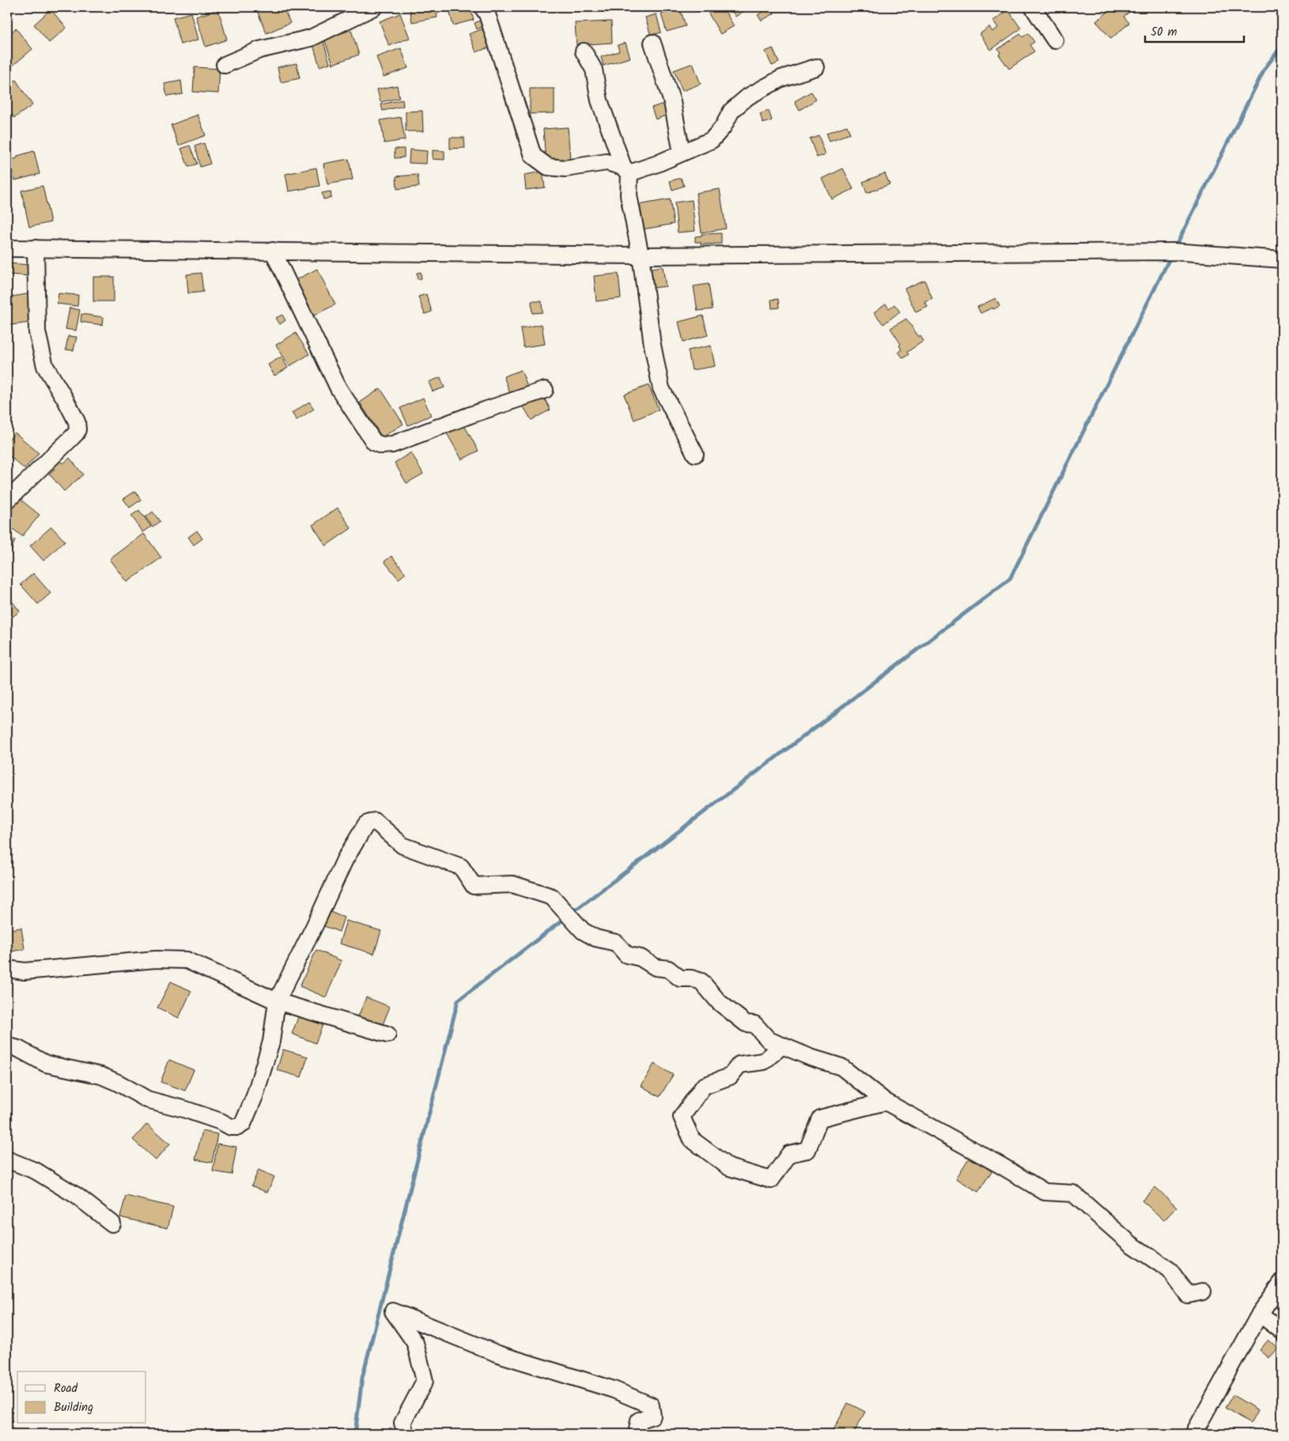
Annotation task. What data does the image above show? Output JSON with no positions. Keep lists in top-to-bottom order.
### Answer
{
  "legend": ["Road", "Building"],
  "scale_bar": "50 m"
}
